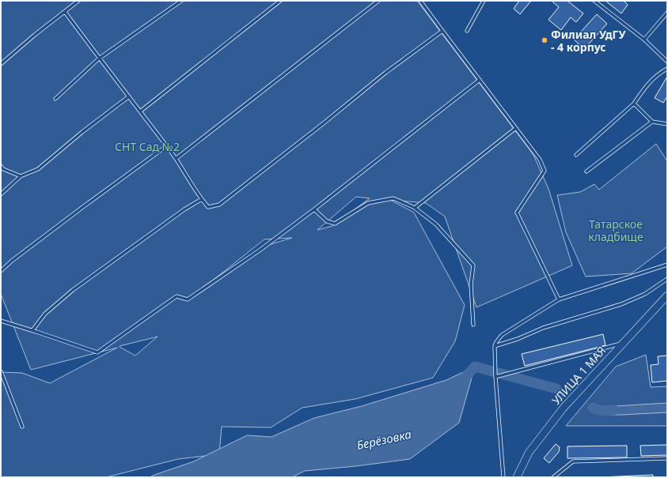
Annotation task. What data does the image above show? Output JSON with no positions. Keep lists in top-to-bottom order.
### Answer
{
  "streets": {
    "main road": ["УЛИЦА 1 МАЯ"]
  },
  "water": ["Берёзовка"],
  "parks": ["СНТ Сад №2", "Татарское кладбище"],
  "places": ["Филиал УдГУ - 4 корпус"]
}
